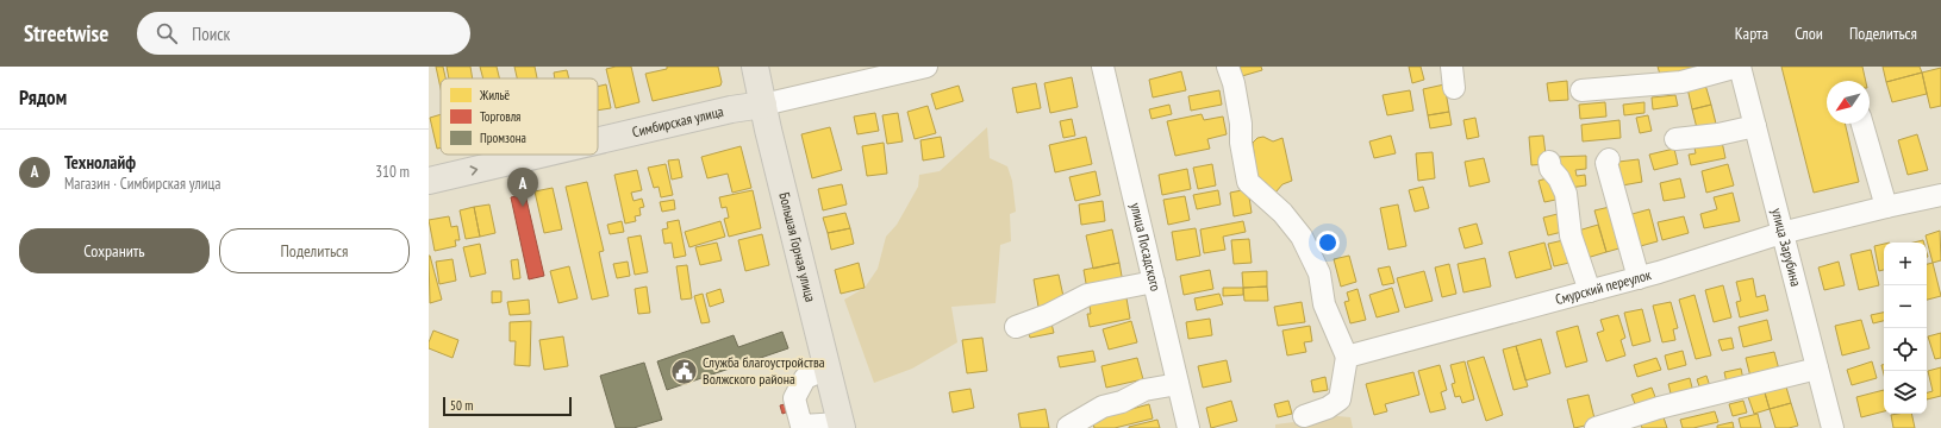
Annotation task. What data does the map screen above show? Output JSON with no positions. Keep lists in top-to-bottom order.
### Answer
{
  "streets": {
    "main road": ["Симбирская улица", "Большая Горная улица"],
    "street": ["улица Посадского", "улица Зарубина", "Смурский переулок"]
  },
  "crossings": [
    ["Симбирская улица", "Большая Горная улица"],
    ["улица Зарубина", "Смурский переулок"]
  ],
  "one_way": ["Симбирская улица"],
  "places": {
    "public building": ["Служба благоустройства Волжского района"]
  },
  "legend": ["Жильё", "Торговля", "Промзона"],
  "scale_bar": "50 m",
  "north": "bottom left",
  "page": {
    "header": "Streetwise",
    "search": "Поиск",
    "nav": ["Карта", "Слои", "Поделиться"],
    "heading": "Рядом",
    "list": [
      {
        "mark": "A",
        "name": "Технолайф",
        "note": "Магазин · Симбирская улица",
        "value": "310 m"
      }
    ],
    "pins": "A",
    "buttons": ["Сохранить", "Поделиться"],
    "map_buttons": ["+", "−"],
    "scale": "50 m"
  }
}
